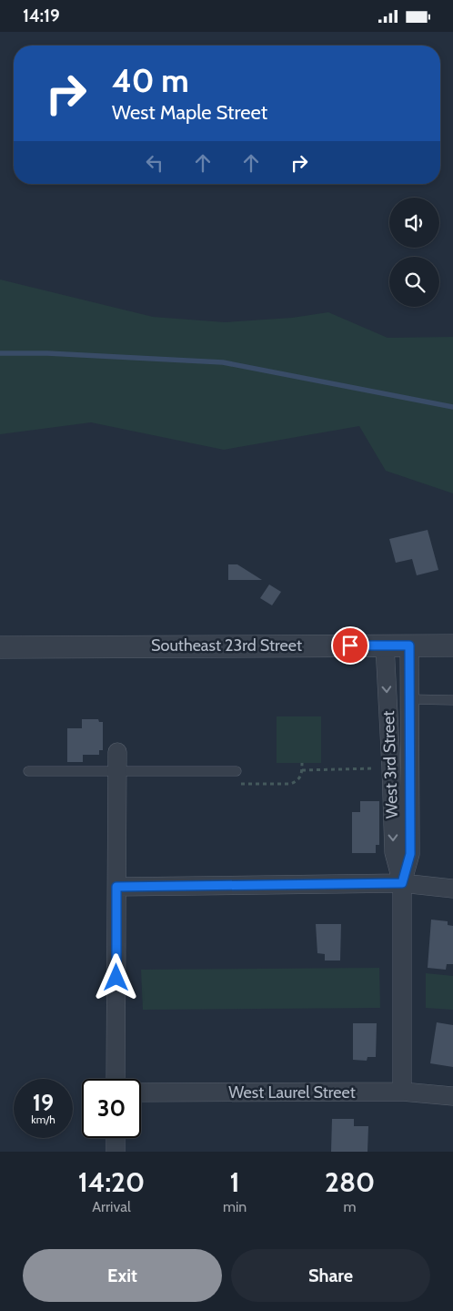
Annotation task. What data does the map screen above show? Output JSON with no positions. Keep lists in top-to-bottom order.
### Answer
{
  "streets": {
    "street": ["Southeast 23rd Street", "West 3rd Street", "West Laurel Street"]
  },
  "crossings": [
    ["Southeast 23rd Street", "West 3rd Street"],
    ["West 3rd Street", "West Laurel Street"]
  ],
  "page": {
    "status": "14:19",
    "turn": ["40 m", "West Maple Street"],
    "speed": "19 km/h",
    "limit": "30",
    "eta": [
      "14:20",
      "Arrival",
      "1",
      "min",
      "280",
      "m"
    ],
    "buttons": ["Exit", "Share"]
  }
}
